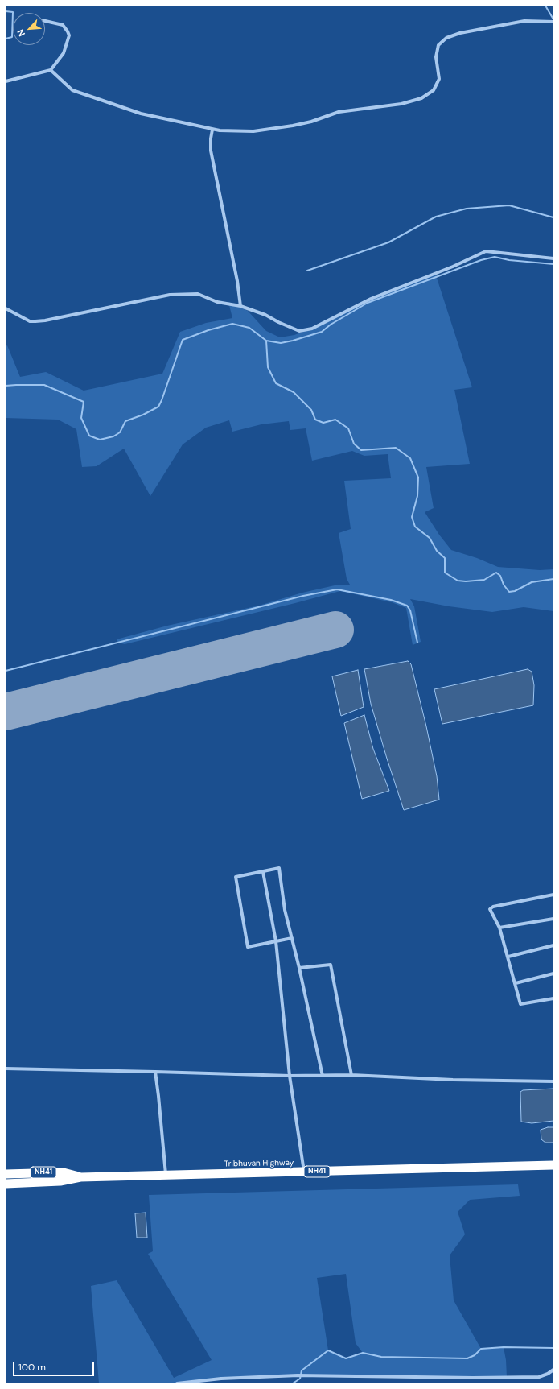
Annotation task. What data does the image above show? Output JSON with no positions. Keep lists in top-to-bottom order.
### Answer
{
  "streets": {
    "highway": ["Tribhuvan Highway", "NH41"]
  },
  "crossings": [
    ["Tribhuvan Highway", "NH41"]
  ],
  "scale_bar": "100 m",
  "north": "bottom left"
}
